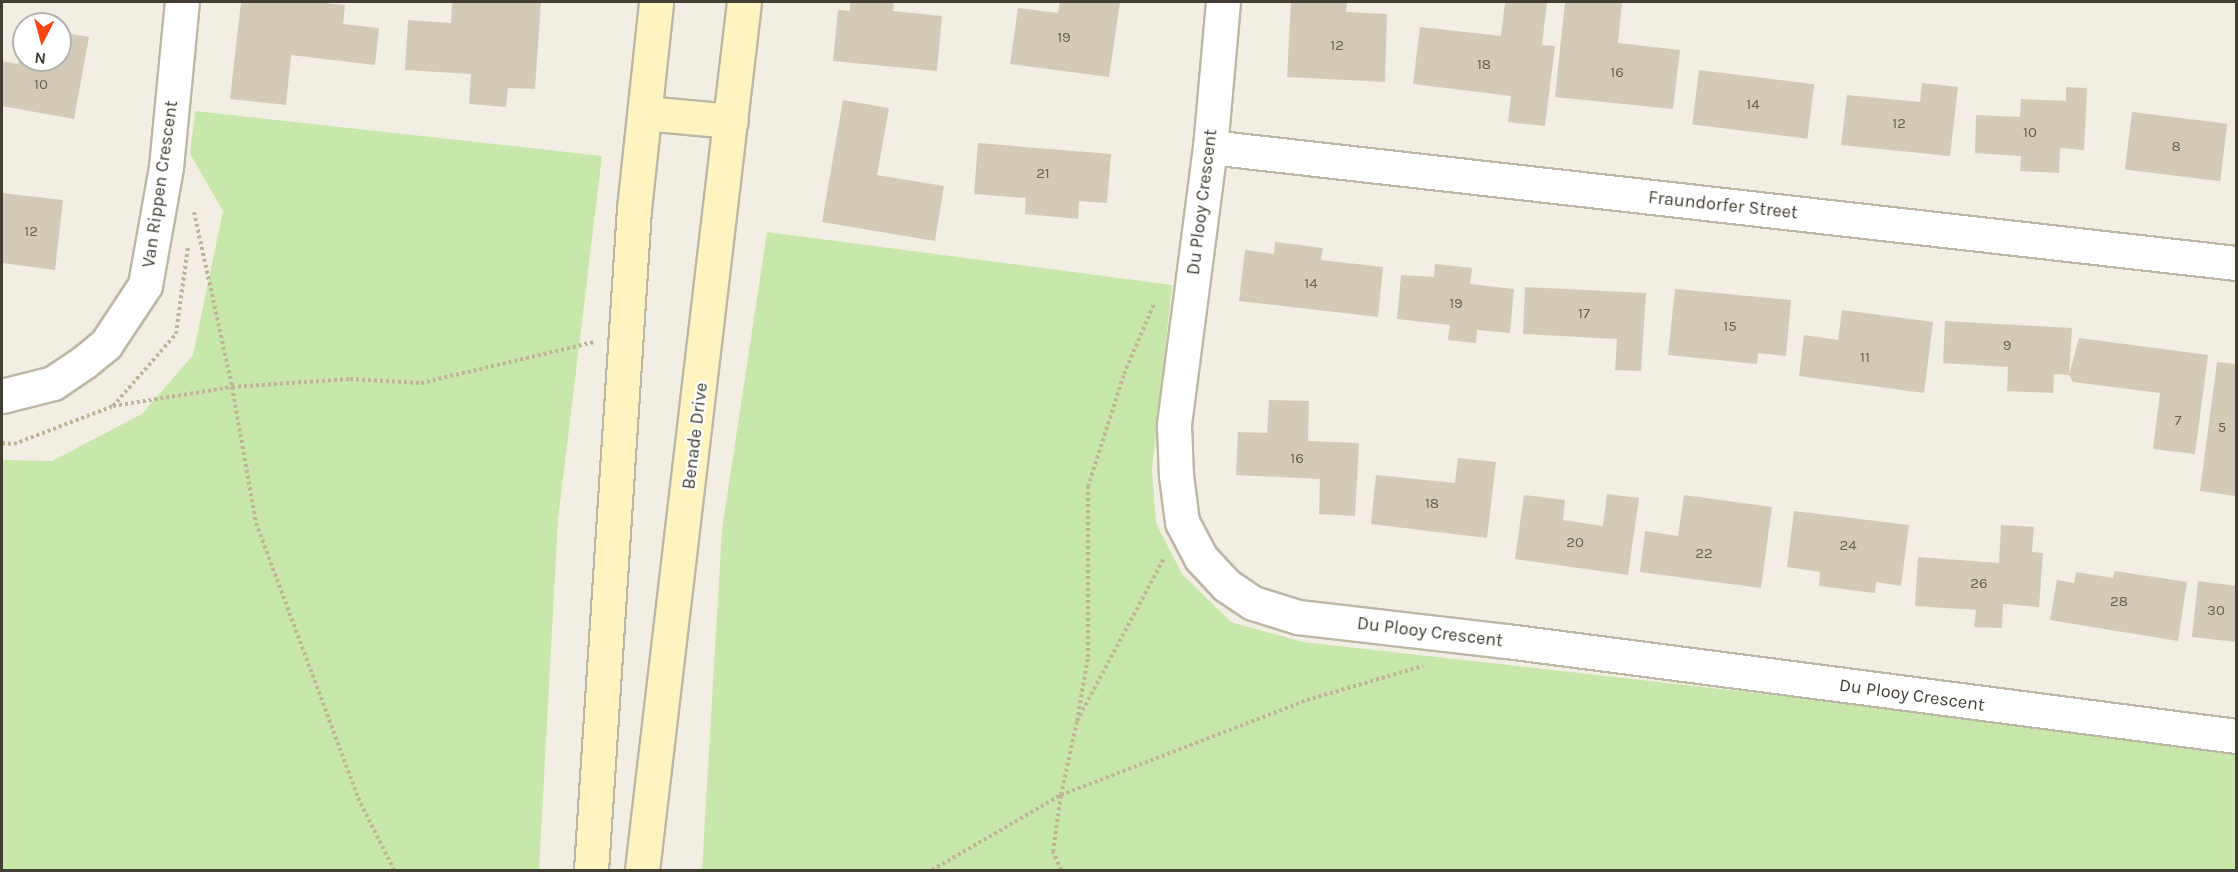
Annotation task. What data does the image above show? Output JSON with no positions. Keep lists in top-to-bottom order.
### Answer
{
  "streets": {
    "street": [
      "Van Rippen Crescent",
      "Du Plooy Crescent",
      "Fraundorfer Street",
      "Benade Drive"
    ]
  },
  "crossings": [
    ["Du Plooy Crescent", "Fraundorfer Street"]
  ],
  "house_numbers": [
    "19",
    "12",
    "18",
    "16",
    "10",
    "14",
    "12",
    "10",
    "8",
    "21",
    "12",
    "14",
    "19",
    "17",
    "15",
    "9",
    "11",
    "7",
    "5",
    "16",
    "18",
    "20",
    "24",
    "22",
    "26",
    "28",
    "30"
  ],
  "north": "bottom"
}
